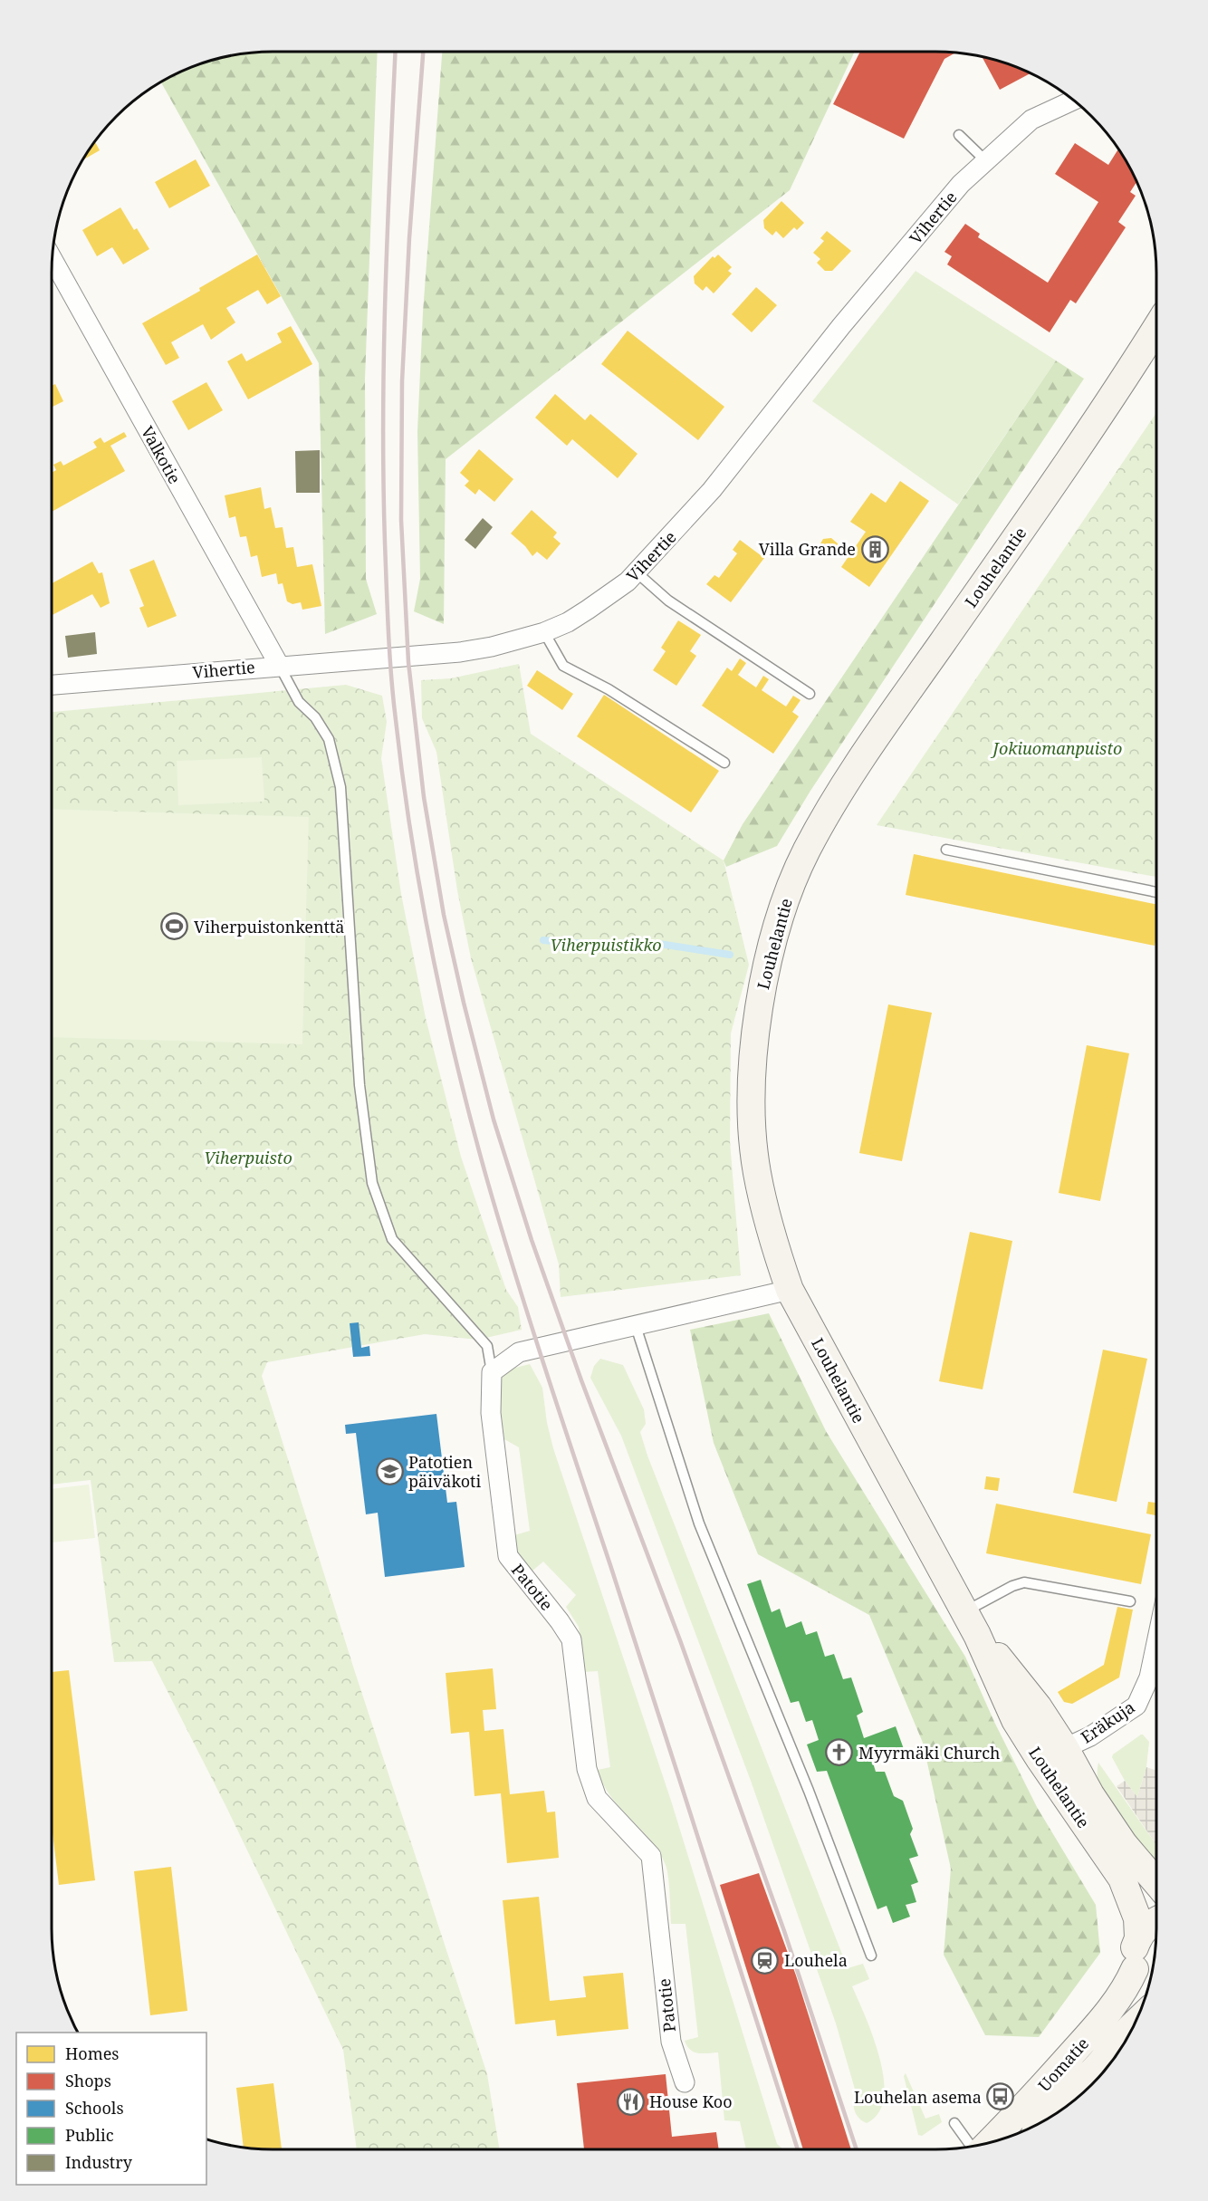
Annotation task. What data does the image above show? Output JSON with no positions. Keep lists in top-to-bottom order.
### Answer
{
  "streets": {
    "main road": ["Louhelantie", "Uomatie"],
    "street": [
      "Vihertie",
      "Valkotie",
      "Patotie",
      "Eräkuja"
    ]
  },
  "crossings": [
    ["Vihertie", "Valkotie"],
    ["Louhelantie", "Eräkuja"],
    ["Louhelantie", "Uomatie"]
  ],
  "parks": ["Jokiuomanpuisto", "Viherpuistikko", "Viherpuisto"],
  "places": {
    "building": ["Villa Grande"],
    "sports": ["Viherpuistonkenttä"],
    "school or university": ["Patotien päiväkoti"],
    "church": ["Myyrmäki Church"],
    "station": ["Louhela"],
    "bus stop": ["Louhelan asema"],
    "restaurant": ["House Koo"]
  },
  "legend": [
    "Homes",
    "Shops",
    "Schools",
    "Public",
    "Industry"
  ]
}
